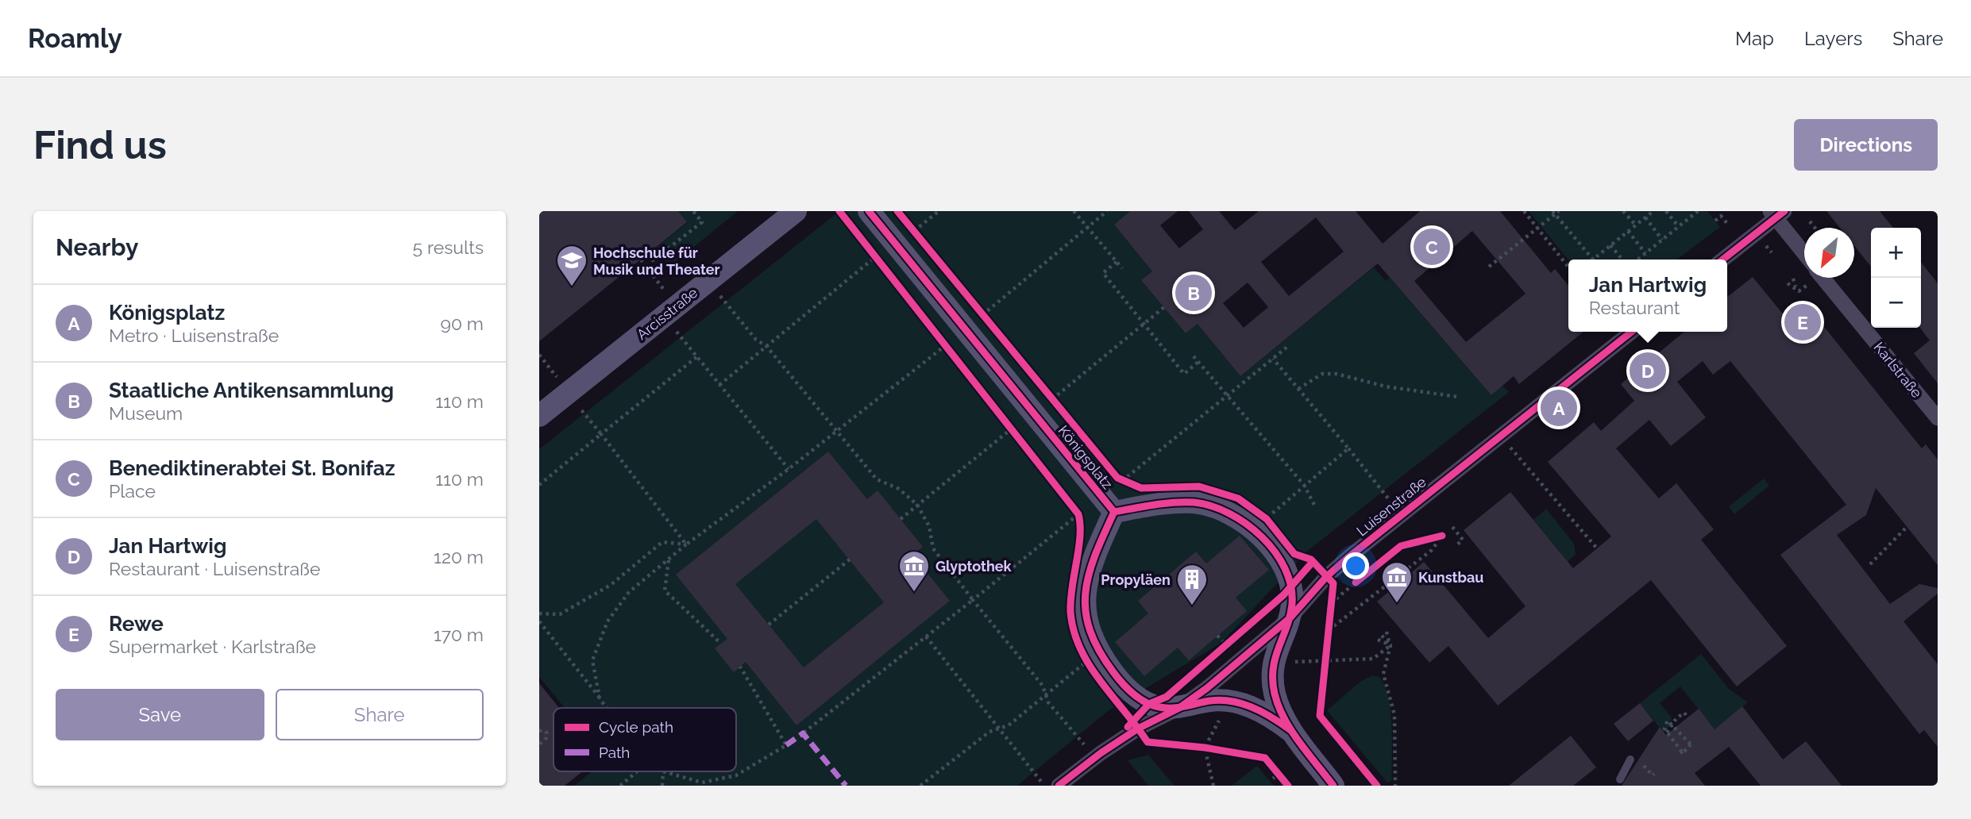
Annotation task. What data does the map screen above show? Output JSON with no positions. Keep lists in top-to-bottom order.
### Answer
{
  "streets": {
    "main road": ["Arcisstraße", "Königsplatz"],
    "street": ["Karlstraße", "Luisenstraße"]
  },
  "places": {
    "school or university": ["Hochschule für Musik und Theater"],
    "museum": ["Glyptothek", "Kunstbau"],
    "building": ["Propyläen"]
  },
  "legend": ["Cycle path", "Path"],
  "north": "bottom left",
  "page": {
    "header": "Roamly",
    "nav": ["Map", "Layers", "Share"],
    "buttons": [
      "Directions",
      ["Save", "Share"]
    ],
    "title": "Find us",
    "heading": ["Nearby", "5 results"],
    "pins": [
      "C",
      "B",
      "E",
      "D",
      "A"
    ],
    "map_buttons": ["+", "−"],
    "popup": ["Jan Hartwig", "Restaurant"],
    "list": [
      {
        "mark": "A",
        "name": "Königsplatz",
        "note": "Metro · Luisenstraße",
        "value": "90 m"
      },
      {
        "mark": "B",
        "name": "Staatliche Antikensammlung",
        "note": "Museum",
        "value": "110 m"
      },
      {
        "mark": "C",
        "name": "Benediktinerabtei St. Bonifaz",
        "note": "Place",
        "value": "110 m"
      },
      {
        "mark": "D",
        "name": "Jan Hartwig",
        "note": "Restaurant · Luisenstraße",
        "value": "120 m"
      },
      {
        "mark": "E",
        "name": "Rewe",
        "note": "Supermarket · Karlstraße",
        "value": "170 m"
      }
    ]
  }
}
